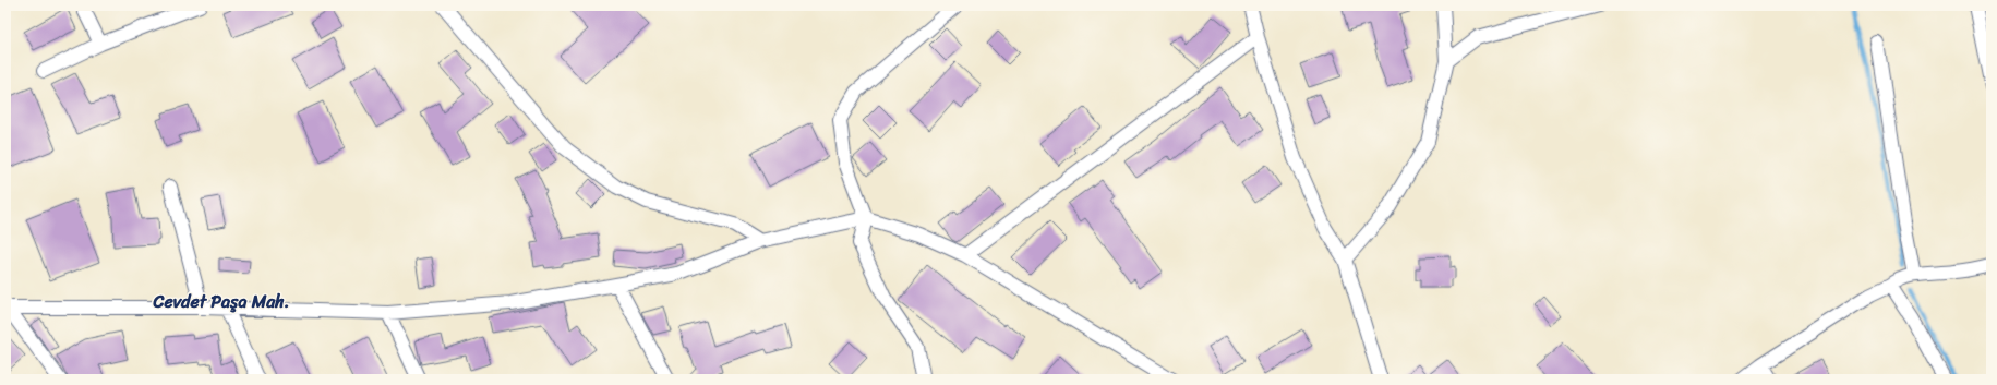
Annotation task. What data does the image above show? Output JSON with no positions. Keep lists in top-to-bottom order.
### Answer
{
  "districts": ["Cevdet Paşa Mah."]
}
